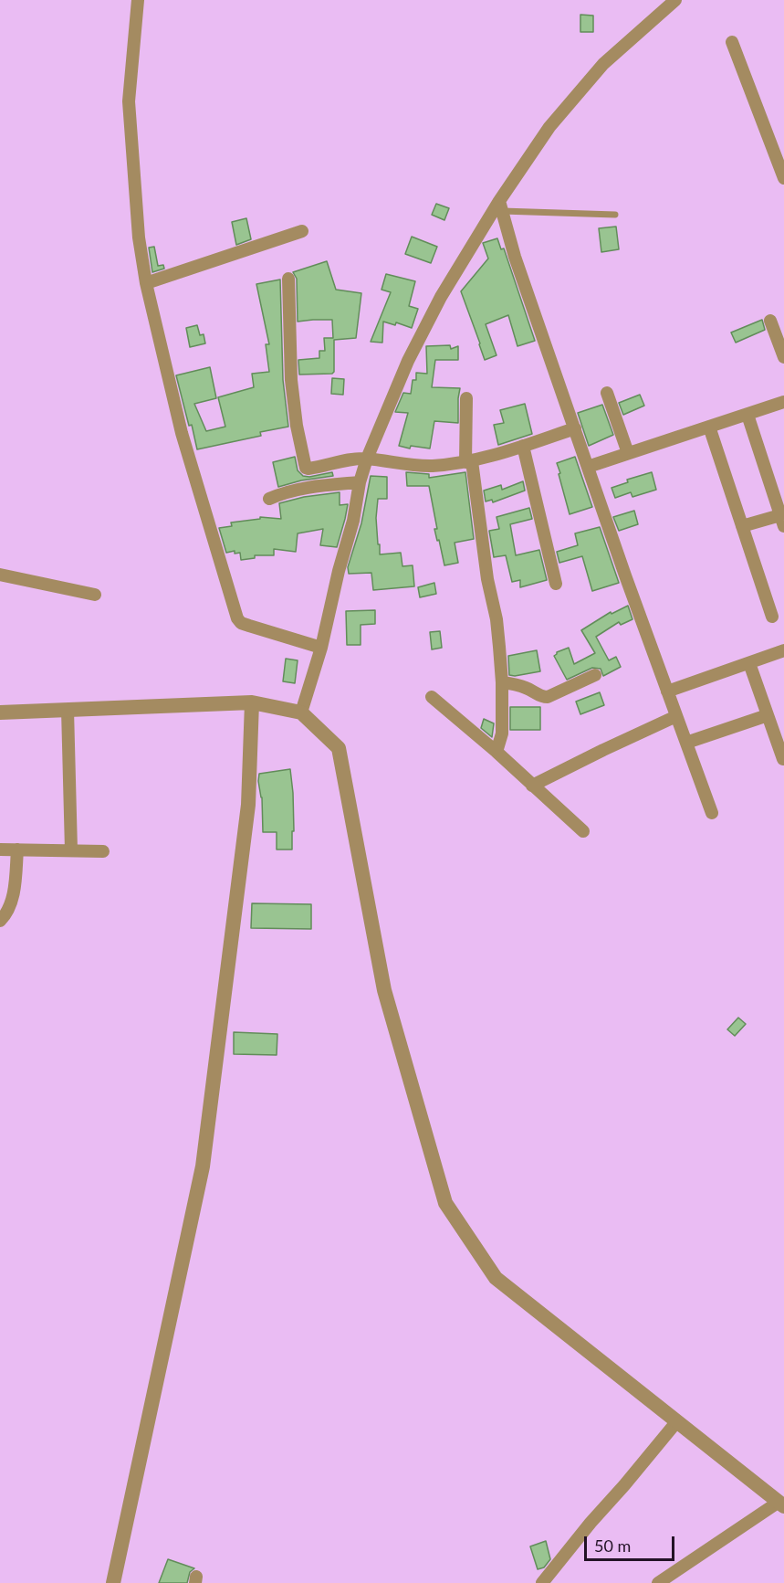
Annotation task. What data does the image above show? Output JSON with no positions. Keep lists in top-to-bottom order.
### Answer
{
  "scale_bar": "50 m"
}
